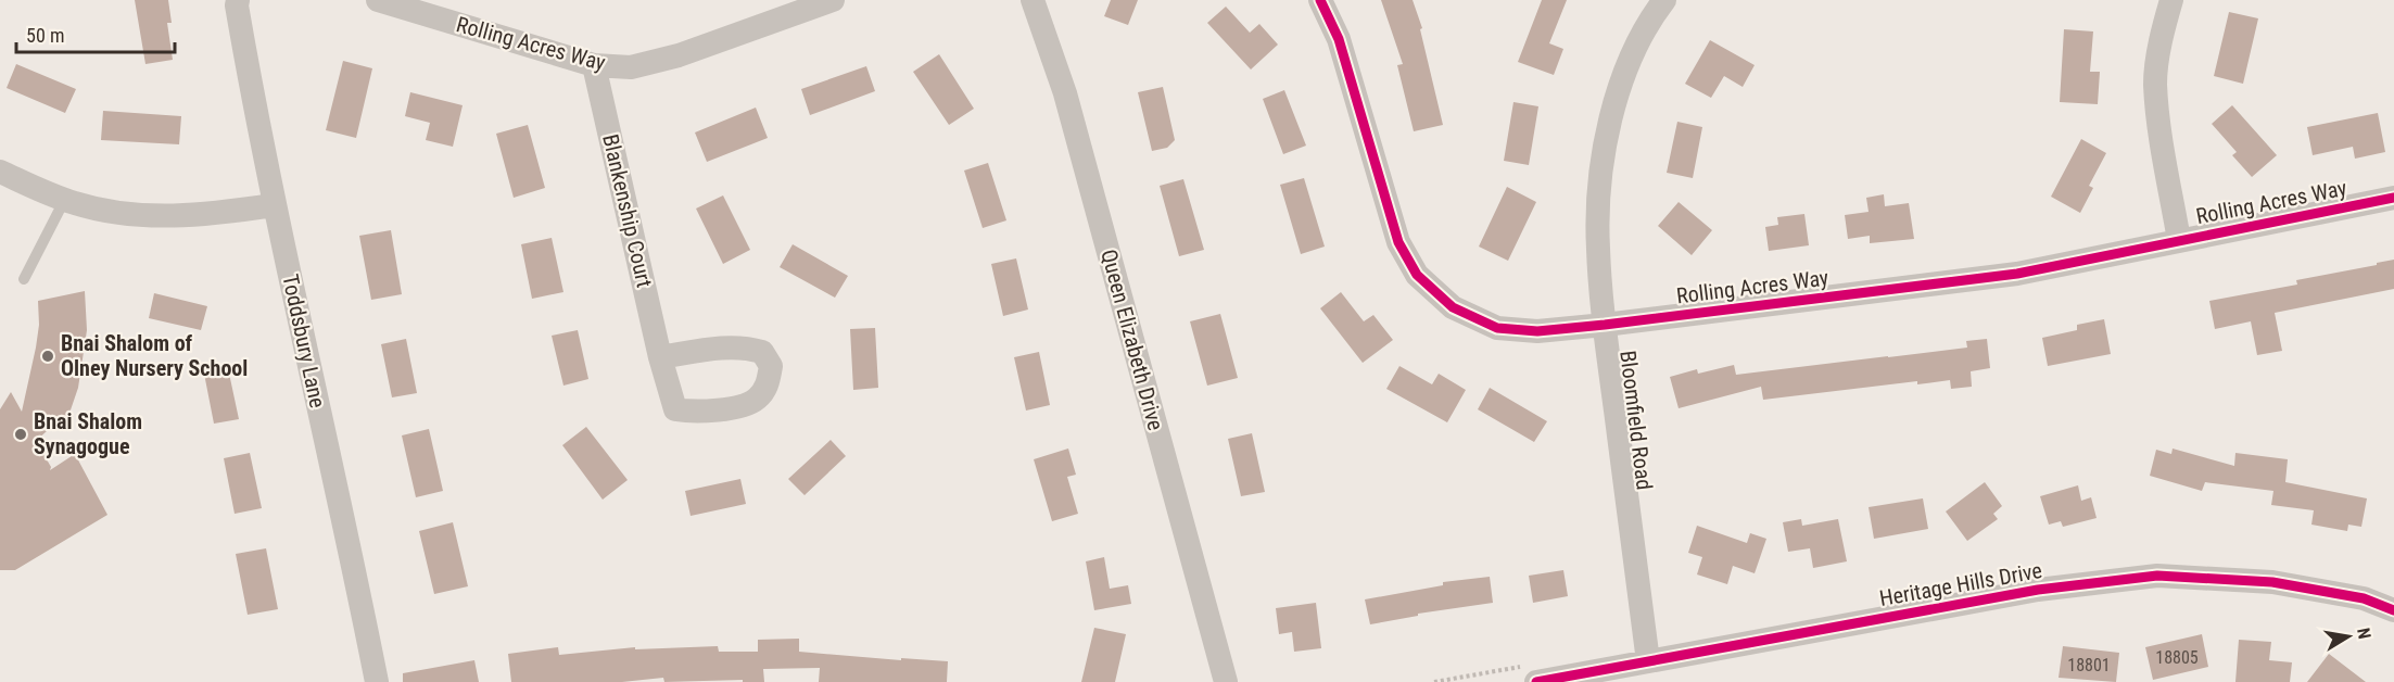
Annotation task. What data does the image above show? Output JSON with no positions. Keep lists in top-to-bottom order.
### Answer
{
  "streets": {
    "street": [
      "Rolling Acres Way",
      "Blankenship Court",
      "Queen Elizabeth Drive",
      "Toddsbury Lane",
      "Bloomfield Road",
      "Heritage Hills Drive"
    ]
  },
  "crossings": [
    ["Rolling Acres Way", "Blankenship Court"],
    ["Rolling Acres Way", "Bloomfield Road"],
    ["Bloomfield Road", "Heritage Hills Drive"]
  ],
  "places": ["Bnai Shalom of Olney Nursery School", "Bnai Shalom Synagogue"],
  "house_numbers": ["18805", "18801"],
  "scale_bar": "50 m",
  "north": "right"
}
